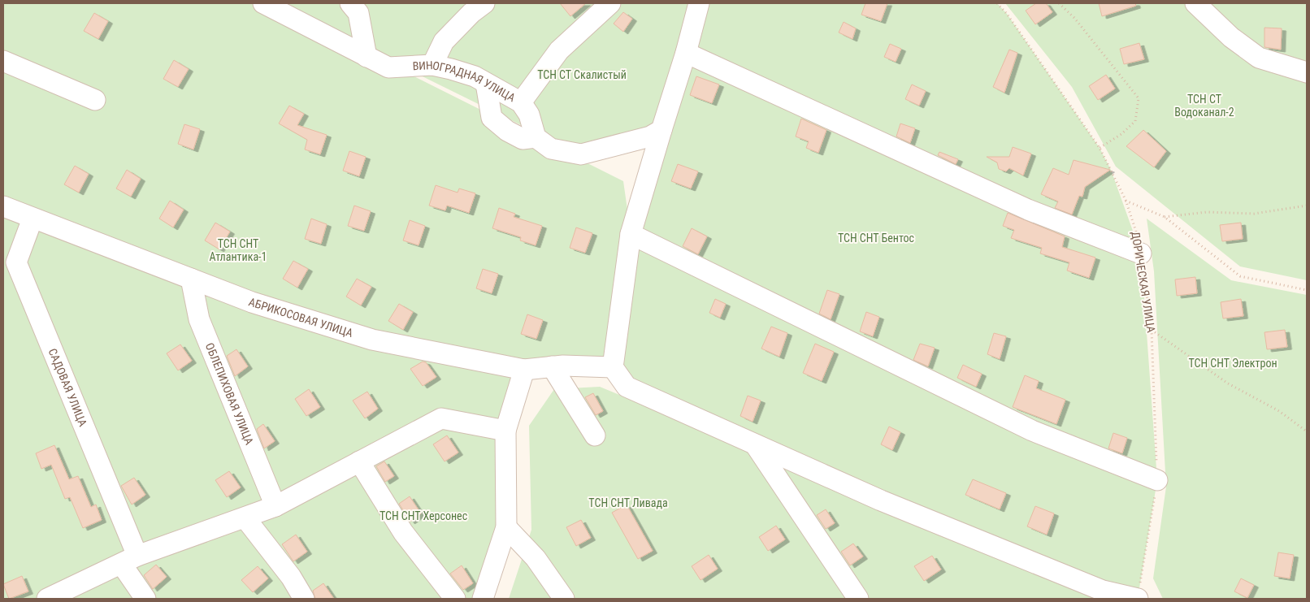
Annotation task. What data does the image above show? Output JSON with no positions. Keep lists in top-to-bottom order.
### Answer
{
  "streets": {
    "lane": [
      "ВИНОГРАДНАЯ УЛИЦА",
      "АБРИКОСОВАЯ УЛИЦА",
      "САДОВАЯ УЛИЦА",
      "ОБЛЕПИХОВАЯ УЛИЦА"
    ],
    "path": ["ДОРИЧЕСКАЯ УЛИЦА"]
  },
  "crossings": [
    ["АБРИКОСОВАЯ УЛИЦА", "САДОВАЯ УЛИЦА"],
    ["АБРИКОСОВАЯ УЛИЦА", "ОБЛЕПИХОВАЯ УЛИЦА"]
  ],
  "parks": [
    "ТСН СТ Скалистый",
    "ТСН СТ Водоканал-2",
    "ТСН СНТ Бентос",
    "ТСН СНТ Атлантика-1",
    "ТСН СНТ Электрон",
    "ТСН СНТ Ливада",
    "ТСН СНТ Херсонес"
  ]
}
